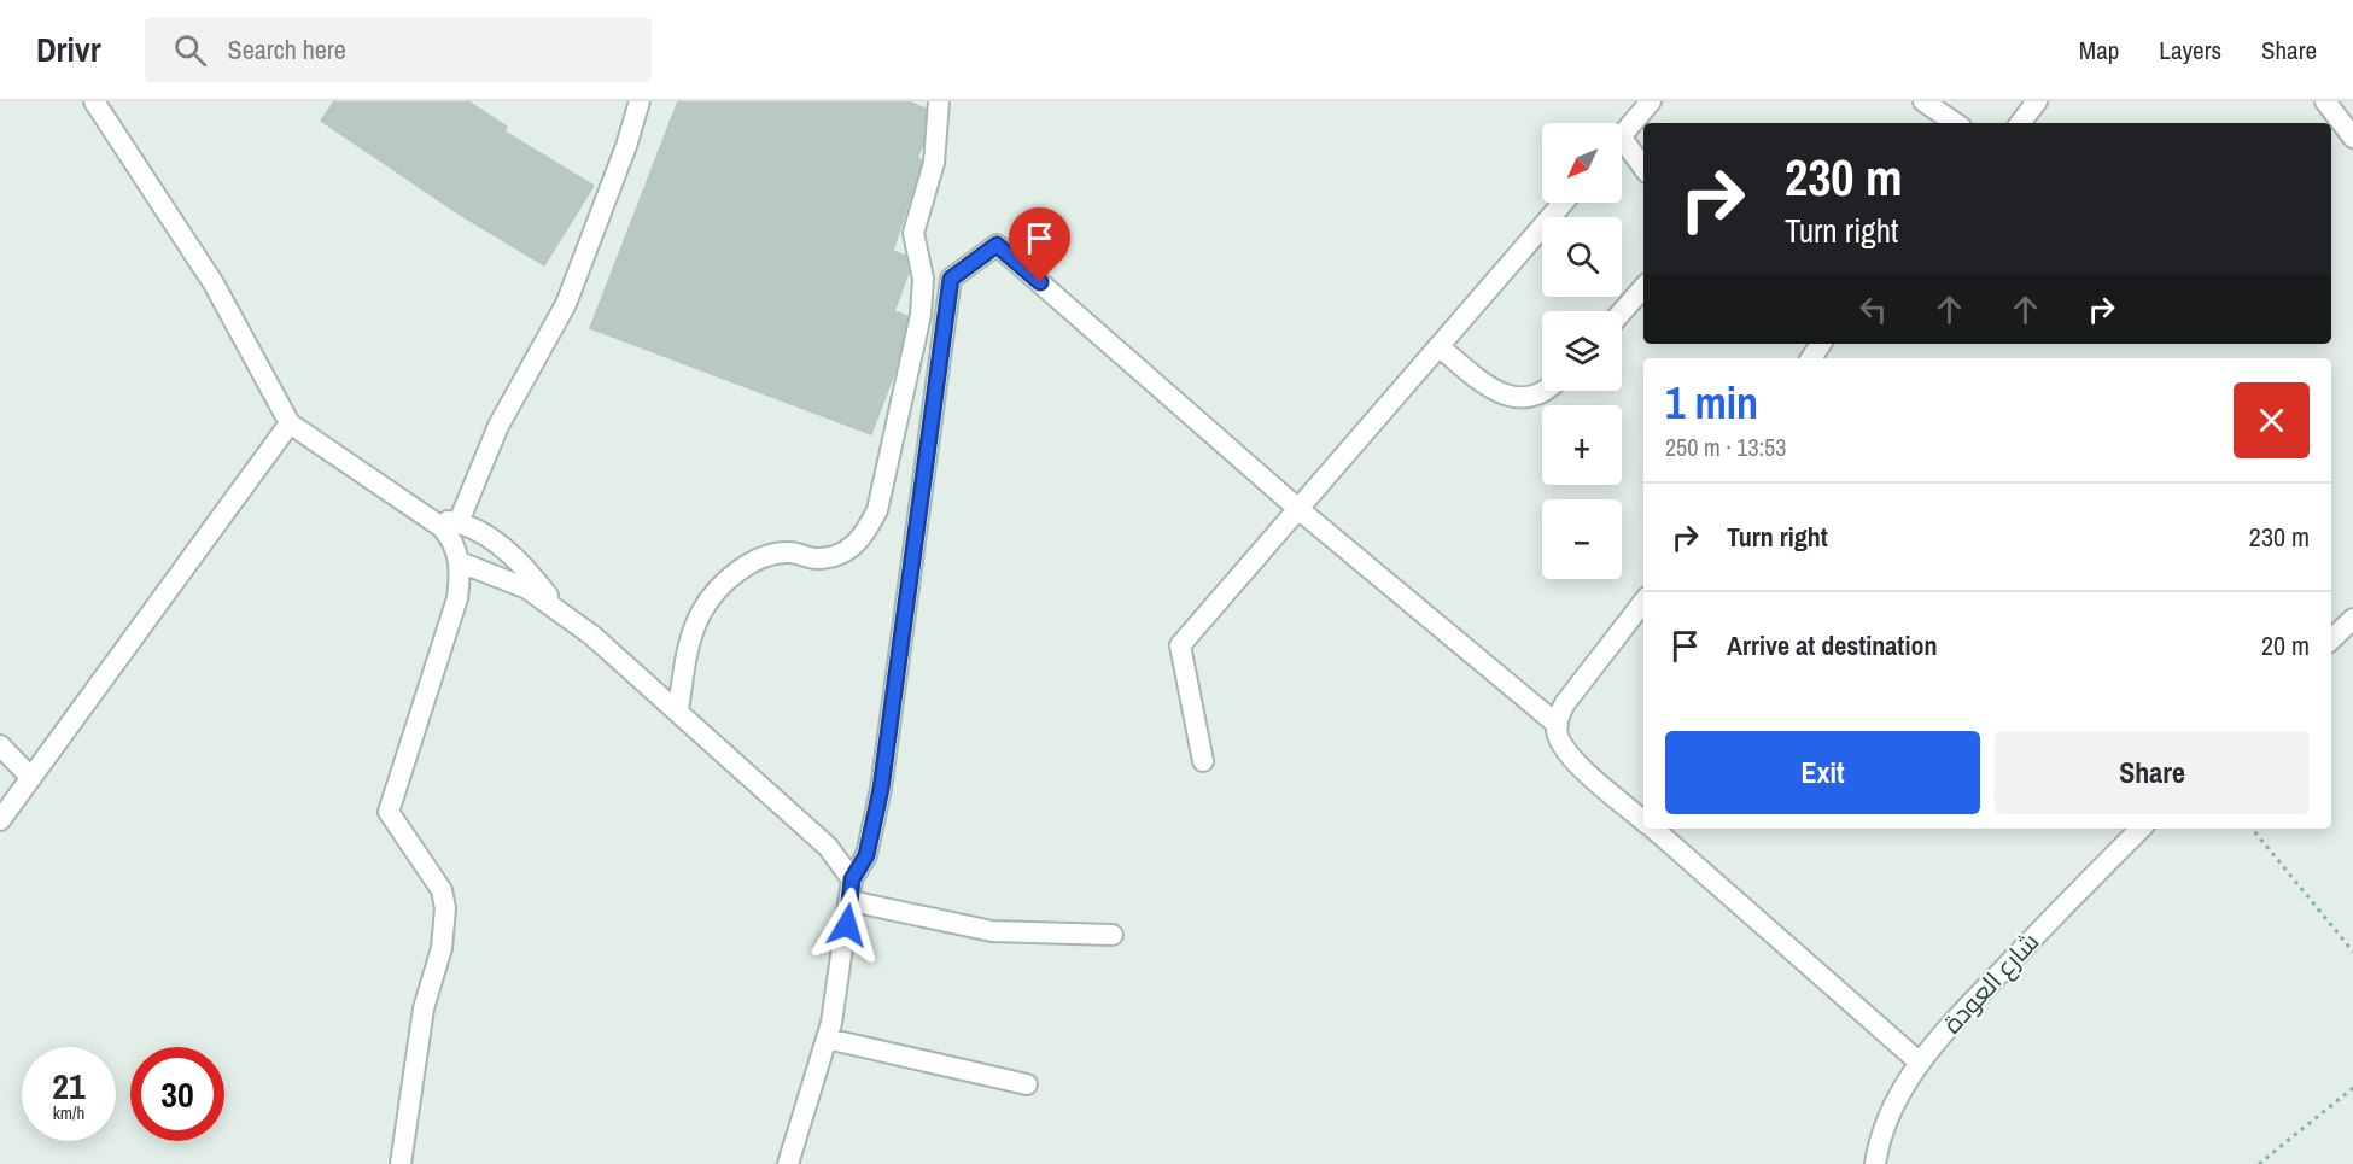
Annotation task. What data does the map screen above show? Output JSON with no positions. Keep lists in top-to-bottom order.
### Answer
{
  "streets": {
    "street": ["شارع العودة"]
  },
  "north": "bottom left",
  "page": {
    "header": "Drivr",
    "search": "Search here",
    "nav": ["Map", "Layers", "Share"],
    "map_buttons": ["+", "−"],
    "turn": ["230 m", "Turn right"],
    "heading": ["1 min", "250 m · 13:53"],
    "list": [
      {
        "name": "Turn right",
        "value": "230 m"
      },
      {
        "name": "Arrive at destination",
        "value": "20 m"
      }
    ],
    "buttons": ["Exit", "Share"],
    "speed": "21 km/h",
    "limit": "30"
  }
}
